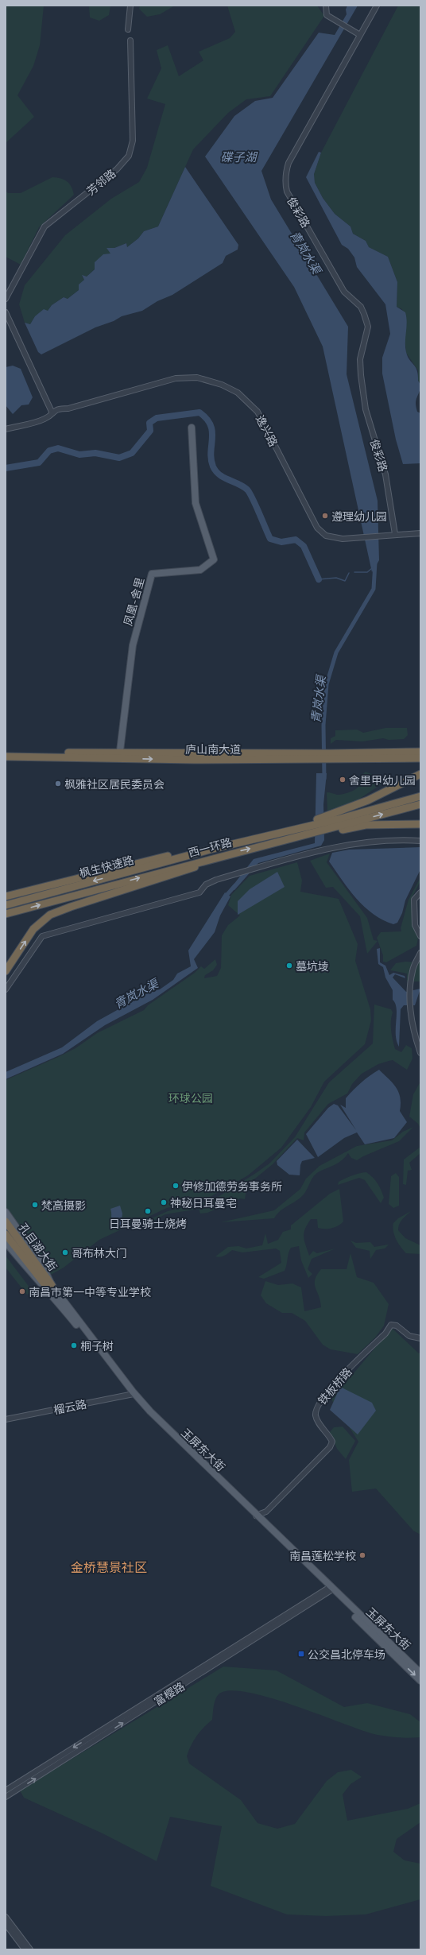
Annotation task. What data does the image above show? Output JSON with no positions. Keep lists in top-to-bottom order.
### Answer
{
  "streets": {
    "highway": [
      "庐山南大道",
      "西一环路",
      "枫生快速路",
      "孔目湖大街"
    ],
    "main road": ["凤凰-舍里", "玉屏东大街"],
    "street": [
      "芳邻路",
      "俊彩路",
      "逸兴路",
      "铁板桥路",
      "榴云路",
      "富樱路"
    ]
  },
  "crossings": [
    ["俊彩路", "逸兴路"],
    ["凤凰-舍里", "庐山南大道"],
    ["西一环路", "枫生快速路"],
    ["孔目湖大街", "玉屏东大街"],
    ["铁板桥路", "玉屏东大街"],
    ["榴云路", "玉屏东大街"],
    ["玉屏东大街", "富樱路"]
  ],
  "districts": ["金桥慧景社区"],
  "water": ["碟子湖", "青岚水渠"],
  "parks": ["环球公园"],
  "places": {
    "other": [
      "遵理幼儿园",
      "舍里甲幼儿园",
      "枫雅社区居民委员会",
      "墓坑堎",
      "伊修加德劳务事务所",
      "神秘日耳曼宅",
      "梵高摄影",
      "日耳曼骑士烧烤",
      "哥布林大门",
      "南昌市第一中等专业学校",
      "桐子树",
      "南昌莲松学校"
    ],
    "transit": ["公交昌北停车场"]
  }
}
